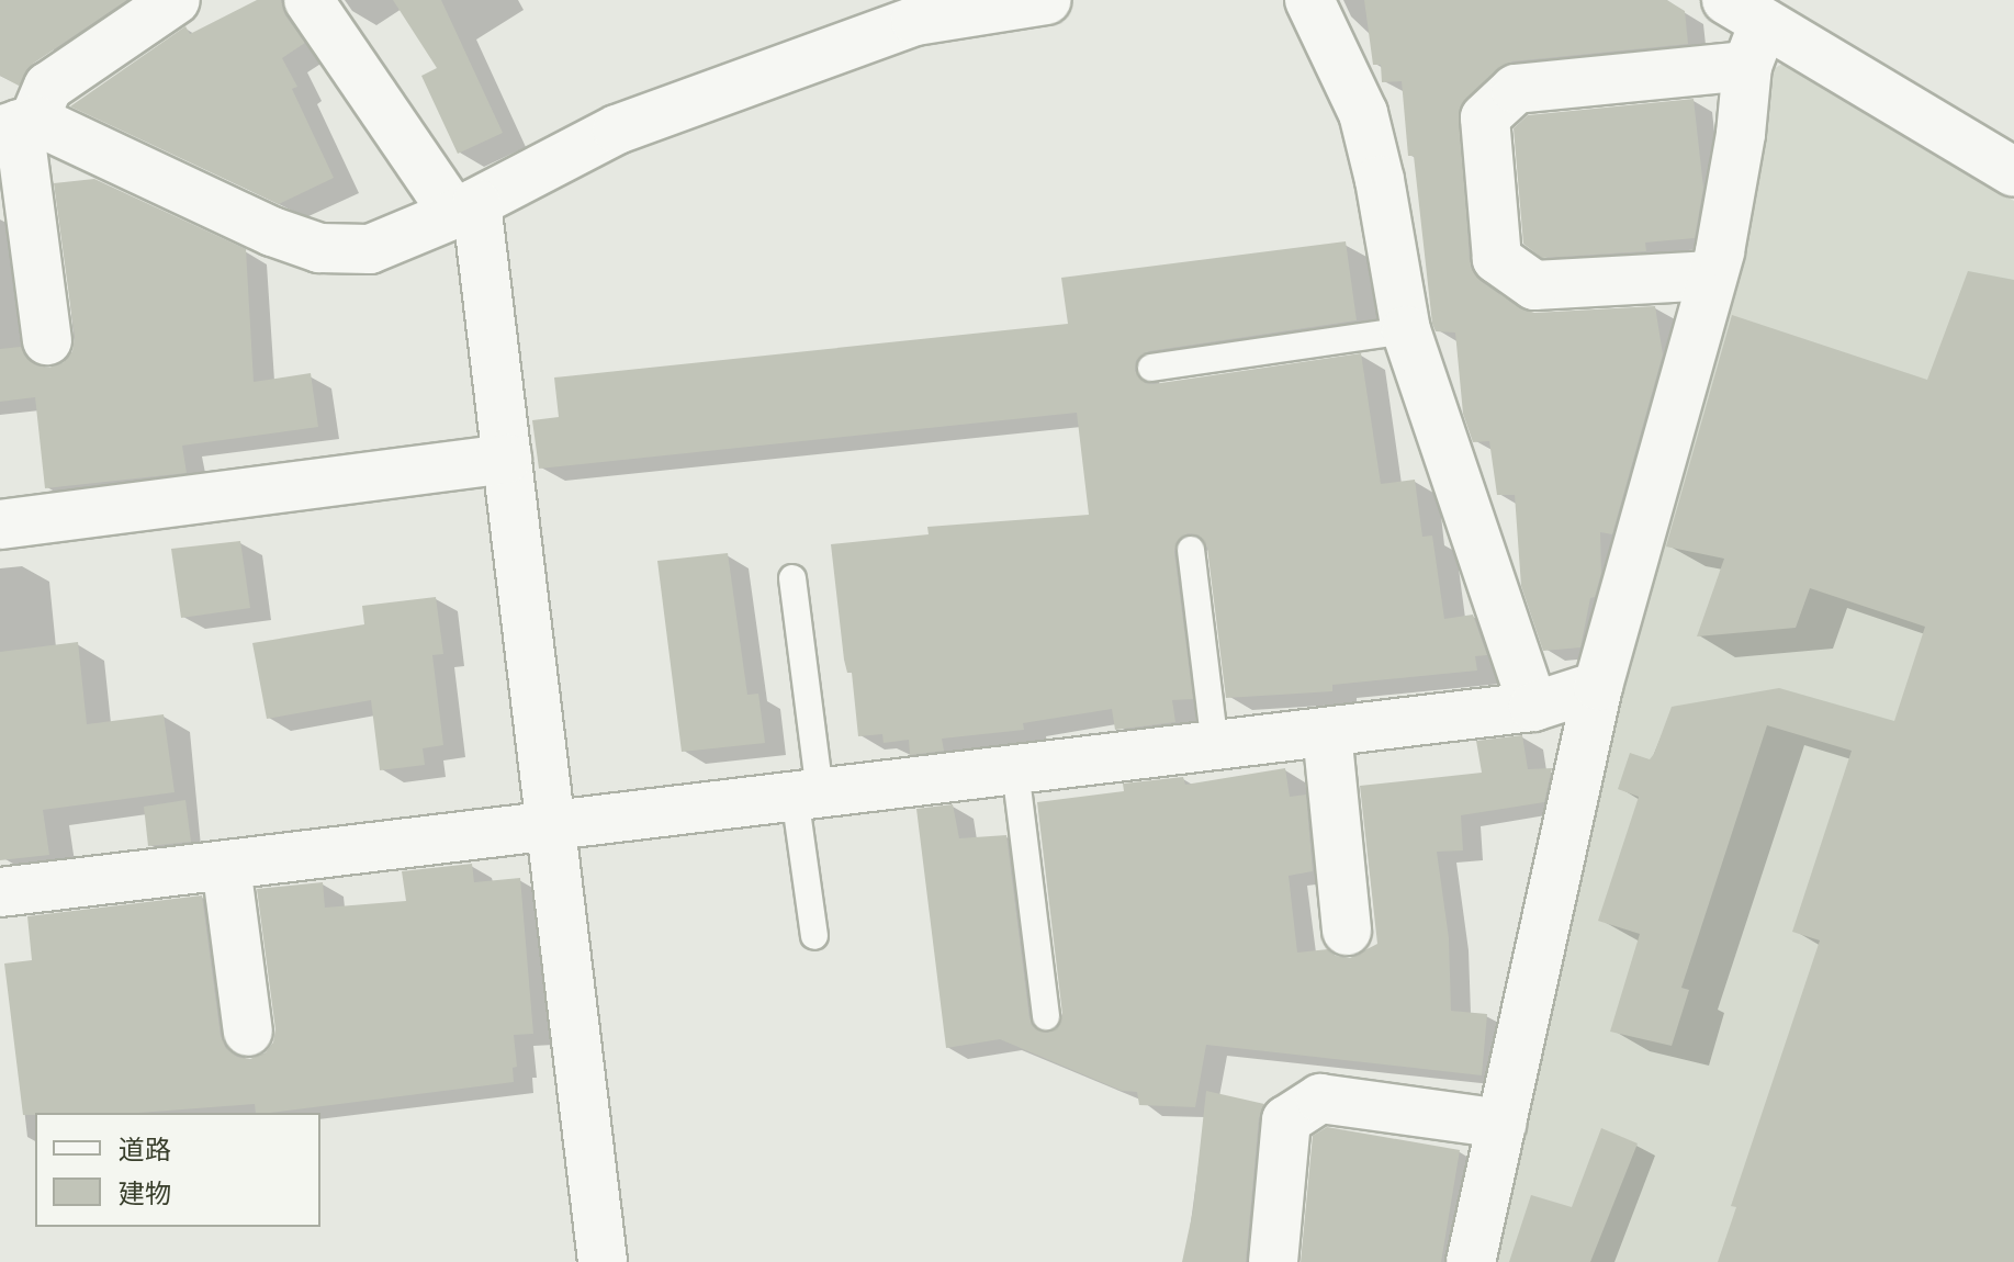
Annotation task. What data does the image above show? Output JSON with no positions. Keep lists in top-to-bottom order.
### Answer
{
  "legend": ["道路", "建物"]
}
